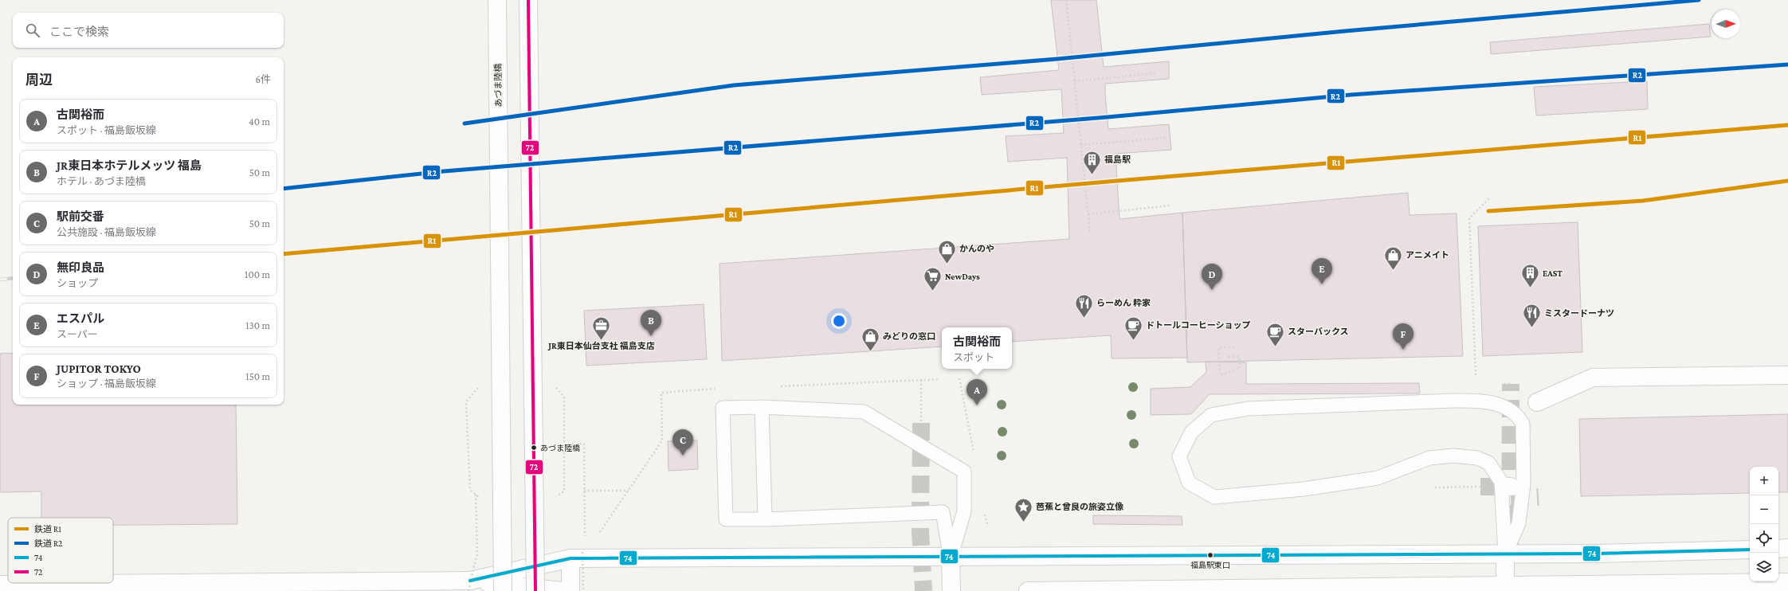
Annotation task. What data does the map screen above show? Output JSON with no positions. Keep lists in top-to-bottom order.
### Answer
{
  "streets": {
    "main road": ["あづま陸橋"]
  },
  "places": {
    "building": ["福島駅", "EAST"],
    "shop": ["かんのや", "アニメイト", "みどりの窓口"],
    "supermarket": ["NewDays"],
    "restaurant": ["らーめん 粋家", "ミスタードーナツ"],
    "office": ["JR東日本仙台支社 福島支店"],
    "cafe": ["ドトールコーヒーショップ", "スターバックス"],
    "other": ["あづま陸橋", "福島駅東口"],
    "place": ["芭蕉と曾良の旅姿立像"]
  },
  "lines": [
    "rail line R2",
    "transit line 72",
    "rail line R1",
    "transit line 74"
  ],
  "legend": [
    "鉄道 R1",
    "鉄道 R2",
    "74",
    "72"
  ],
  "north": "right",
  "page": {
    "search": "ここで検索",
    "heading": ["周辺", "6件"],
    "list": [
      {
        "mark": "A",
        "name": "古関裕而",
        "note": "スポット · 福島飯坂線",
        "value": "40 m"
      },
      {
        "mark": "B",
        "name": "JR東日本ホテルメッツ 福島",
        "note": "ホテル · あづま陸橋",
        "value": "50 m"
      },
      {
        "mark": "C",
        "name": "駅前交番",
        "note": "公共施設 · 福島飯坂線",
        "value": "50 m"
      },
      {
        "mark": "D",
        "name": "無印良品",
        "note": "ショップ",
        "value": "100 m"
      },
      {
        "mark": "E",
        "name": "エスパル",
        "note": "スーパー",
        "value": "130 m"
      },
      {
        "mark": "F",
        "name": "JUPITOR TOKYO",
        "note": "ショップ · 福島飯坂線",
        "value": "150 m"
      }
    ],
    "pins": [
      "E",
      "D",
      "B",
      "F",
      "A",
      "C"
    ],
    "popup": ["古関裕而", "スポット"],
    "map_buttons": ["+", "−"]
  }
}
